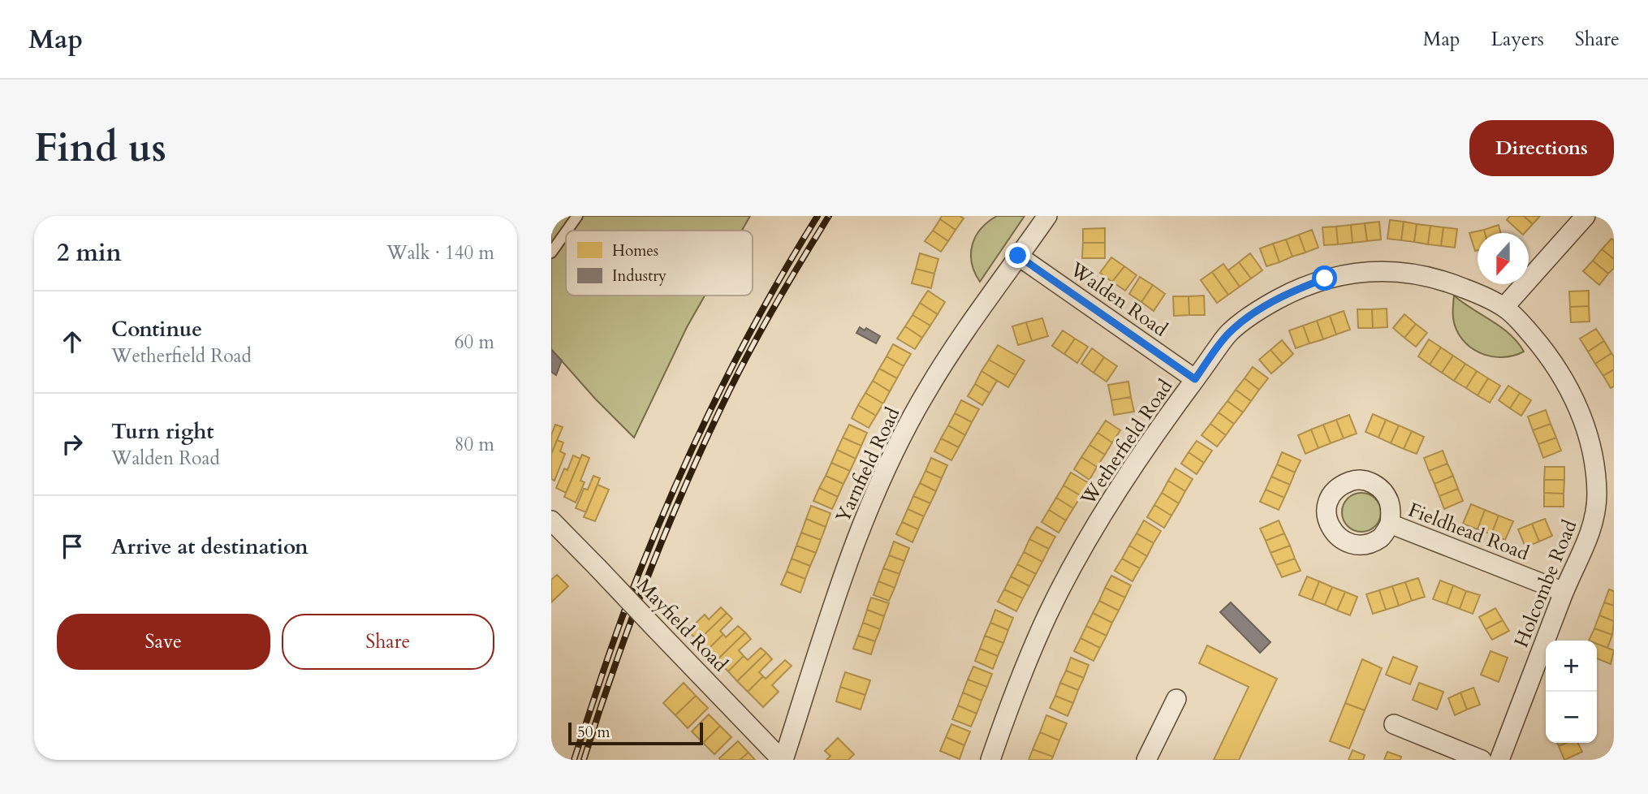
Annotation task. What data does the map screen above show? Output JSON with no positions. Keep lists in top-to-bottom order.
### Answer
{
  "streets": {
    "street": [
      "Walden Road",
      "Wetherfield Road",
      "Yarnfield Road",
      "Fieldhead Road",
      "Holcombe Road",
      "Mayfield Road"
    ]
  },
  "crossings": [
    ["Walden Road", "Wetherfield Road"],
    ["Walden Road", "Yarnfield Road"],
    ["Wetherfield Road", "Holcombe Road"],
    ["Yarnfield Road", "Mayfield Road"],
    ["Fieldhead Road", "Holcombe Road"]
  ],
  "legend": ["Homes", "Industry"],
  "scale_bar": "50 m",
  "north": "bottom",
  "page": {
    "header": "Map",
    "nav": ["Map", "Layers", "Share"],
    "buttons": [
      "Directions",
      ["Save", "Share"]
    ],
    "title": "Find us",
    "heading": ["2 min", "Walk · 140 m"],
    "list": [
      ["Continue", "Wetherfield Road", "60 m"],
      ["Turn right", "Walden Road", "80 m"],
      "Arrive at destination"
    ],
    "map_buttons": ["+", "−"],
    "scale": "50 m"
  }
}
